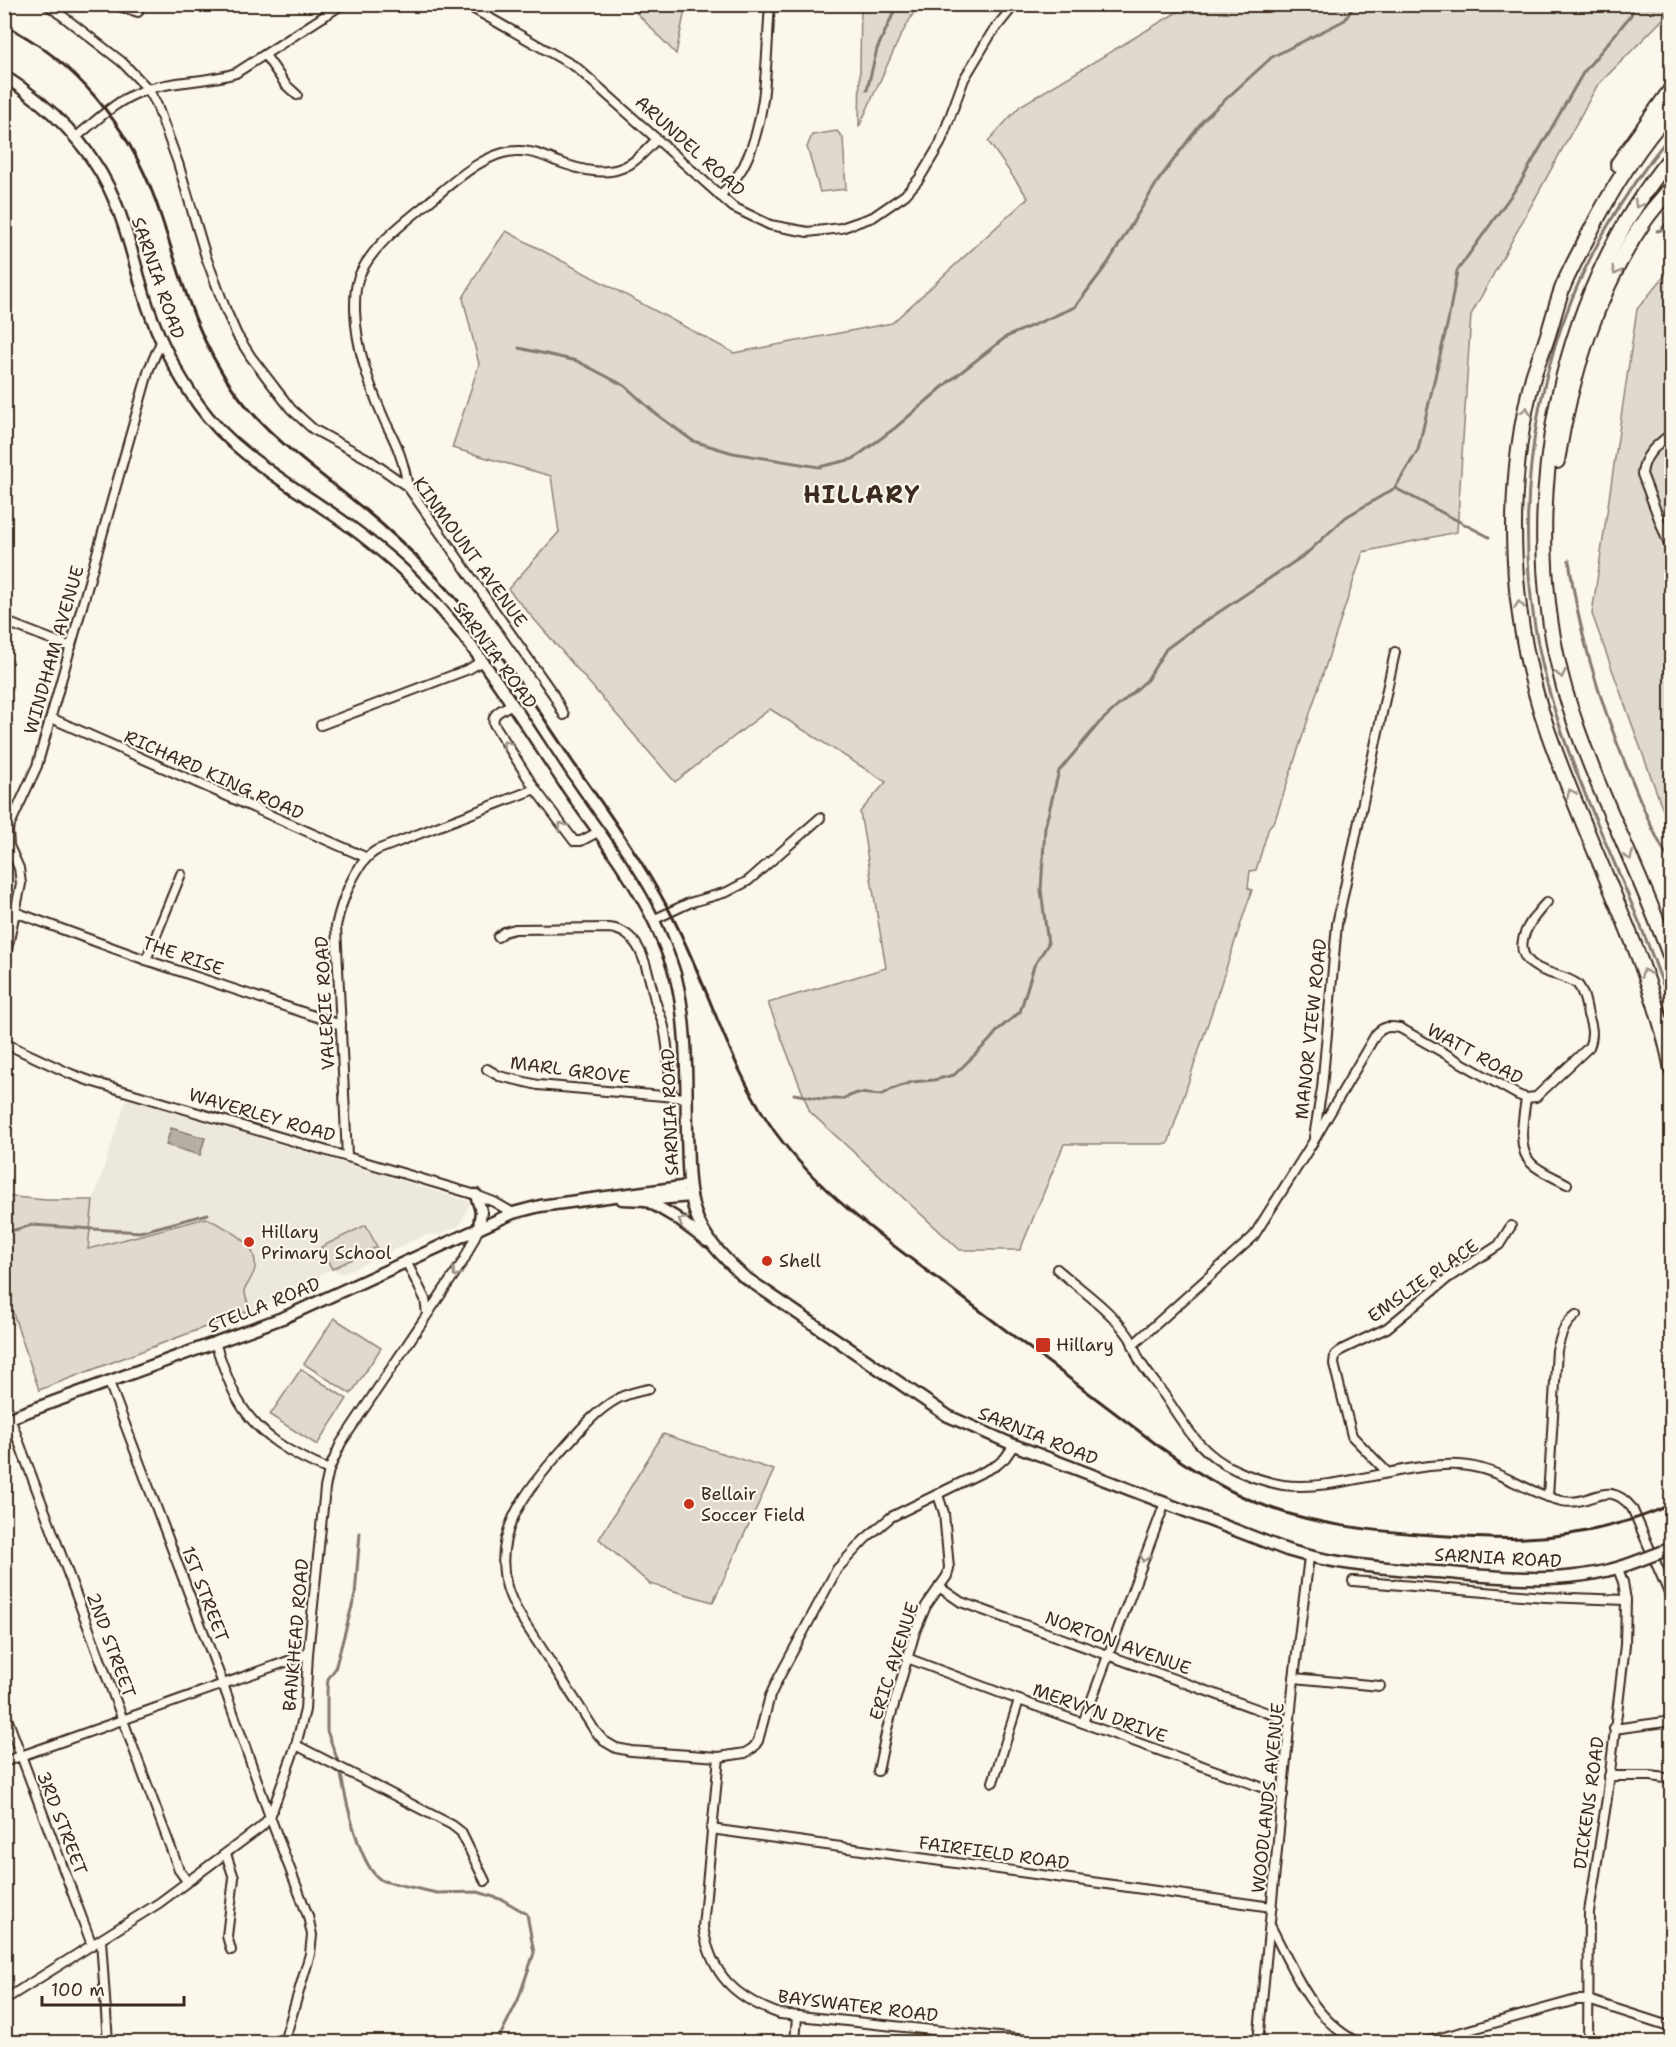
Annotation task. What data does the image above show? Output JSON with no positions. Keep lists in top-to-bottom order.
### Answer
{
  "streets": {
    "main road": ["SARNIA ROAD", "STELLA ROAD"],
    "street": [
      "ARUNDEL ROAD",
      "KINMOUNT AVENUE",
      "WINDHAM AVENUE",
      "RICHARD KING ROAD",
      "THE RISE",
      "VALERIE ROAD",
      "MANOR VIEW ROAD",
      "WATT ROAD",
      "MARL GROVE",
      "WAVERLEY ROAD",
      "EMSLIE PLACE",
      "1ST STREET",
      "BANKHEAD ROAD",
      "NORTON AVENUE",
      "2ND STREET",
      "ERIC AVENUE",
      "MERVYN DRIVE",
      "WOODLANDS AVENUE",
      "DICKENS ROAD",
      "3RD STREET",
      "FAIRFIELD ROAD",
      "BAYSWATER ROAD"
    ]
  },
  "crossings": [
    ["SARNIA ROAD", "WINDHAM AVENUE"],
    ["SARNIA ROAD", "MARL GROVE"],
    ["SARNIA ROAD", "STELLA ROAD"],
    ["SARNIA ROAD", "WOODLANDS AVENUE"],
    ["SARNIA ROAD", "DICKENS ROAD"],
    ["WINDHAM AVENUE", "RICHARD KING ROAD"],
    ["WINDHAM AVENUE", "THE RISE"],
    ["RICHARD KING ROAD", "VALERIE ROAD"],
    ["THE RISE", "VALERIE ROAD"],
    ["VALERIE ROAD", "WAVERLEY ROAD"],
    ["MANOR VIEW ROAD", "WATT ROAD"],
    ["WAVERLEY ROAD", "STELLA ROAD"],
    ["STELLA ROAD", "1ST STREET"],
    ["STELLA ROAD", "BANKHEAD ROAD"],
    ["STELLA ROAD", "2ND STREET"],
    ["1ST STREET", "BANKHEAD ROAD"],
    ["NORTON AVENUE", "ERIC AVENUE"],
    ["NORTON AVENUE", "WOODLANDS AVENUE"],
    ["ERIC AVENUE", "MERVYN DRIVE"],
    ["MERVYN DRIVE", "WOODLANDS AVENUE"],
    ["WOODLANDS AVENUE", "FAIRFIELD ROAD"],
    ["FAIRFIELD ROAD", "BAYSWATER ROAD"]
  ],
  "districts": ["HILLARY"],
  "places": {
    "other": ["Hillary Primary School", "Shell", "Bellair Soccer Field"],
    "transit": ["Hillary"]
  },
  "scale_bar": "100 m"
}
